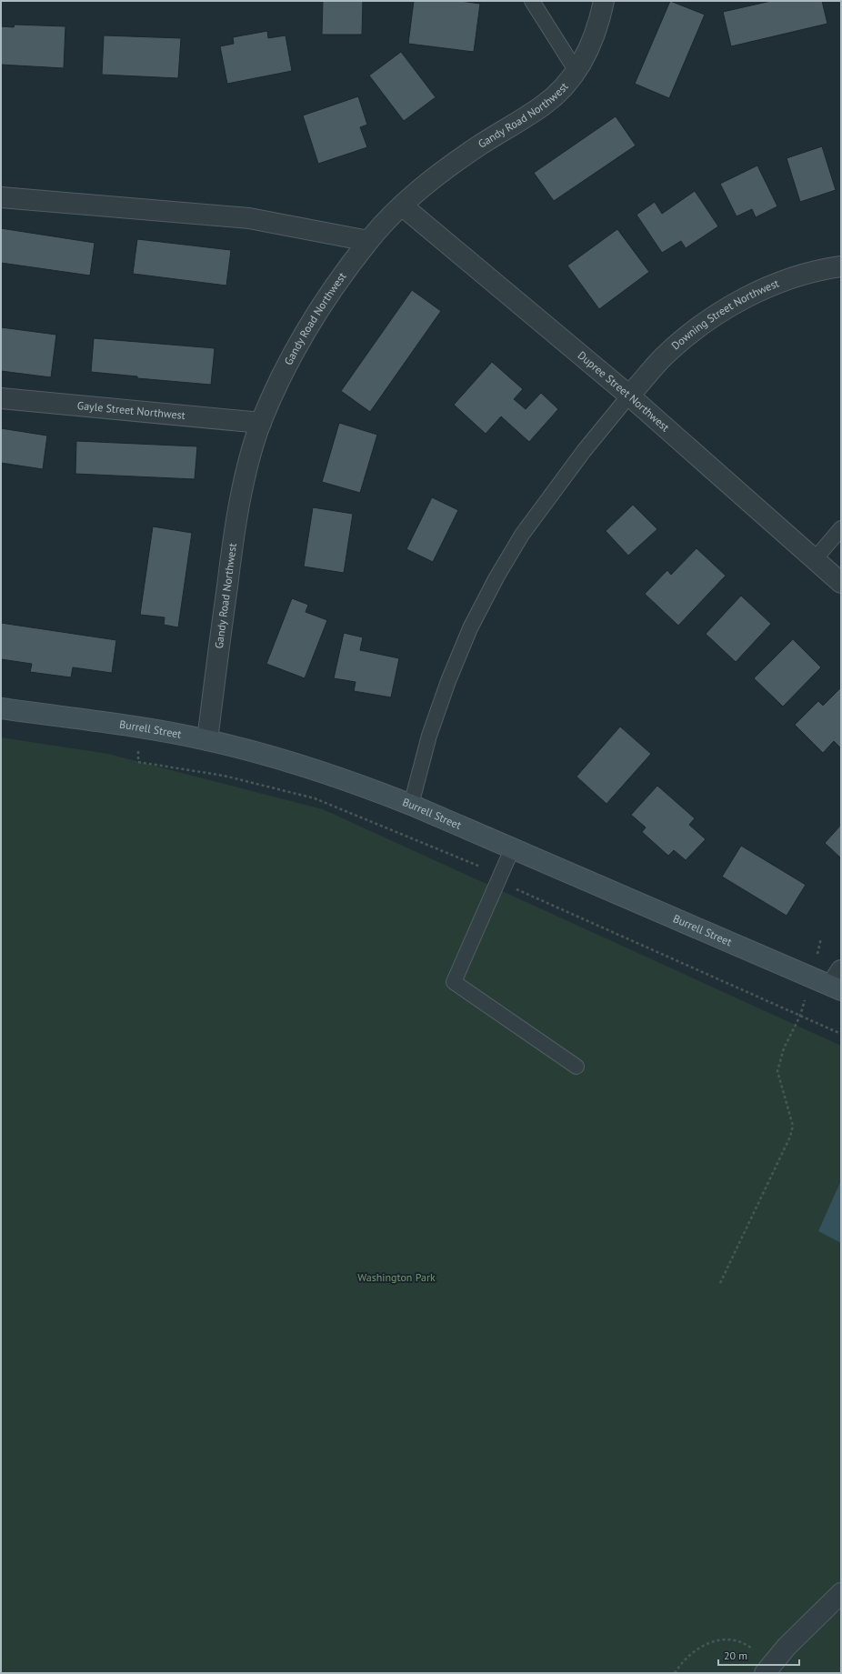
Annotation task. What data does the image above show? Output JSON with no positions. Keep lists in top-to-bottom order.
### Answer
{
  "streets": {
    "street": [
      "Gandy Road Northwest",
      "Downing Street Northwest",
      "Dupree Street Northwest",
      "Gayle Street Northwest",
      "Burrell Street"
    ]
  },
  "crossings": [
    ["Gandy Road Northwest", "Dupree Street Northwest"],
    ["Gandy Road Northwest", "Gayle Street Northwest"],
    ["Gandy Road Northwest", "Burrell Street"],
    ["Downing Street Northwest", "Dupree Street Northwest"]
  ],
  "parks": ["Washington Park"],
  "scale_bar": "20 m"
}
